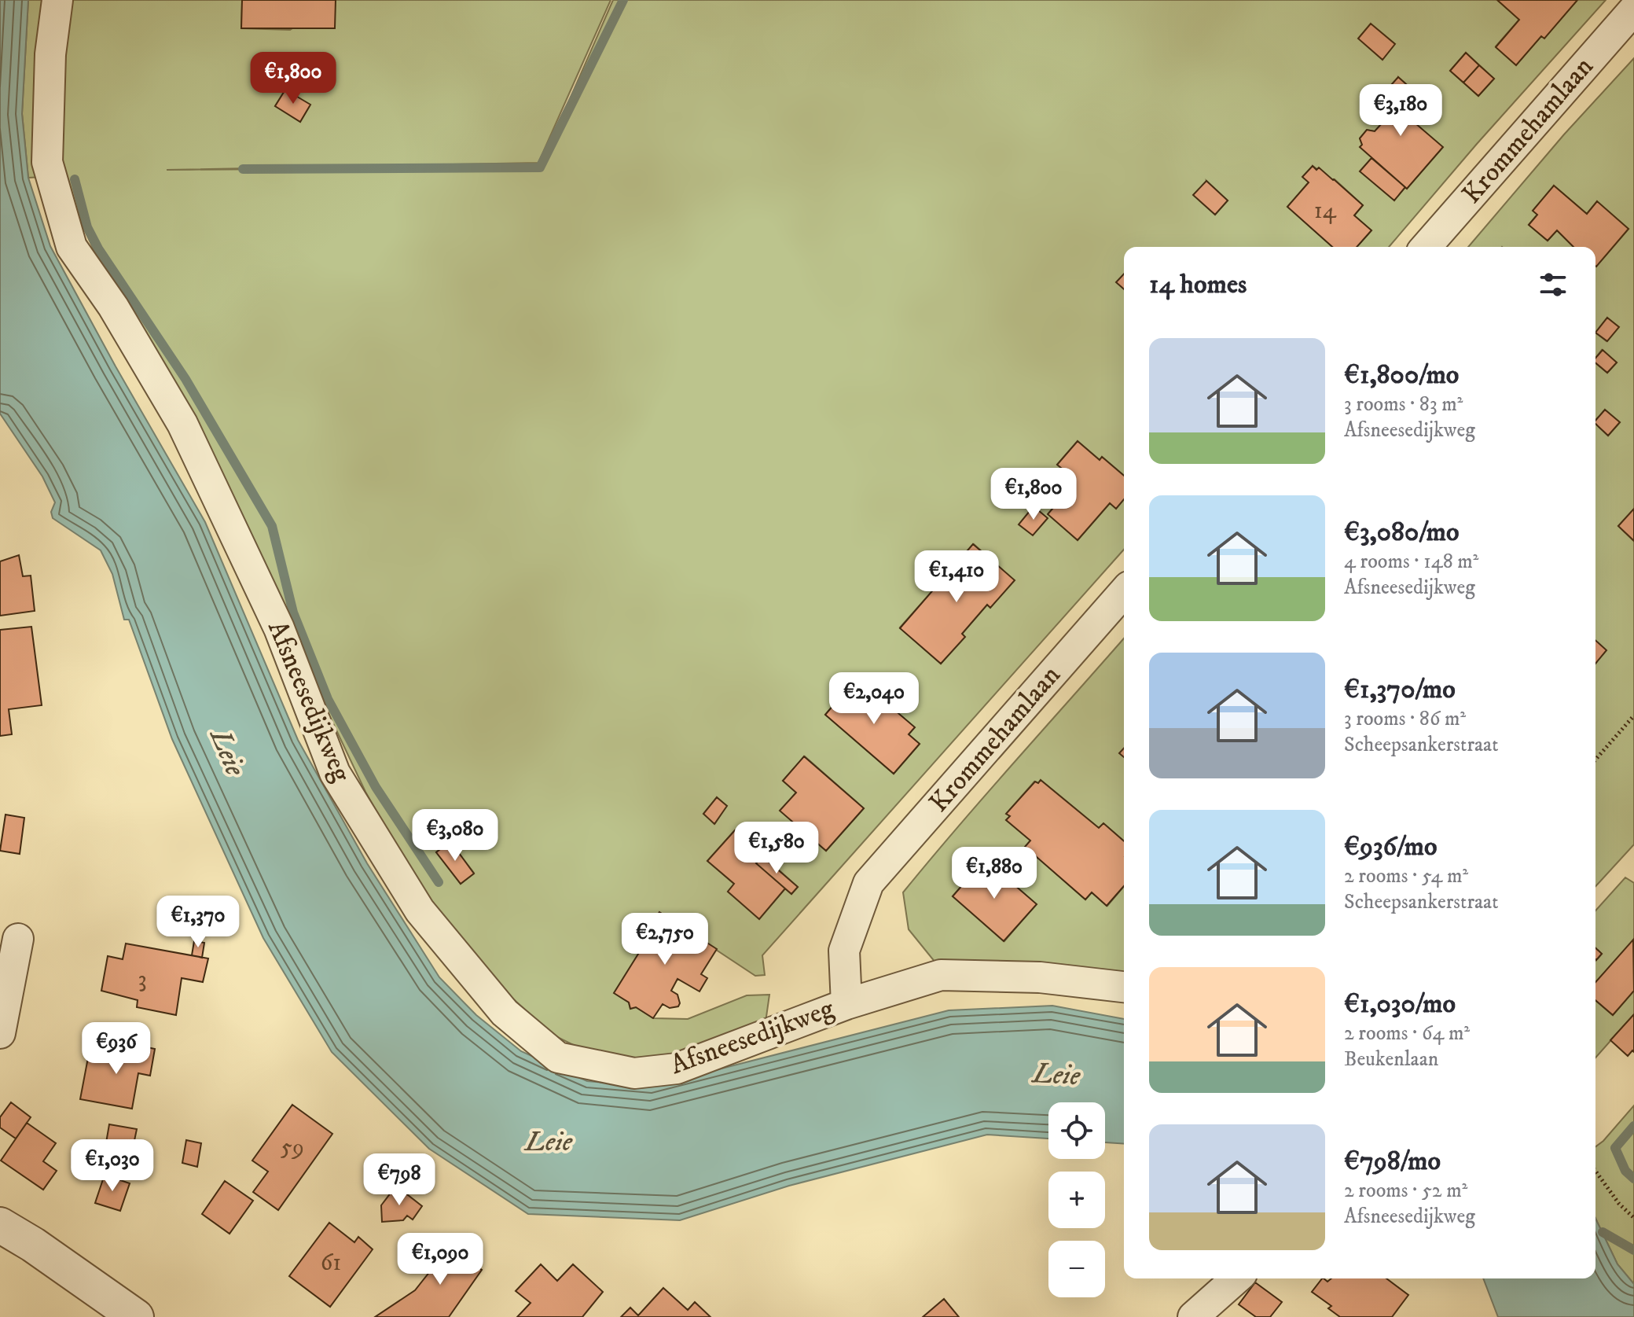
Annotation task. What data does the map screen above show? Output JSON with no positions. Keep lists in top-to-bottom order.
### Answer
{
  "streets": {
    "street": ["Krommehamlaan", "Afsneesedijkweg"]
  },
  "crossings": [
    ["Krommehamlaan", "Afsneesedijkweg"]
  ],
  "water": ["Leie"],
  "house_numbers": [
    "14",
    "3",
    "59",
    "61"
  ],
  "page": {
    "price": [
      "€1,800",
      "€3,180",
      "€1,800",
      "€1,410",
      "€2,040",
      "€3,080",
      "€1,580",
      "€1,880",
      "€1,370",
      "€2,750",
      "€936",
      "€1,030",
      "€798",
      "€1,090"
    ],
    "heading": "14 homes",
    "list": [
      {
        "name": "€1,800/mo",
        "note": "3 rooms · 83 m² · Afsneesedijkweg"
      },
      {
        "name": "€3,080/mo",
        "note": "4 rooms · 148 m² · Afsneesedijkweg"
      },
      {
        "name": "€1,370/mo",
        "note": "3 rooms · 86 m² · Scheepsankerstraat"
      },
      {
        "name": "€936/mo",
        "note": "2 rooms · 54 m² · Scheepsankerstraat"
      },
      {
        "name": "€1,030/mo",
        "note": "2 rooms · 64 m² · Beukenlaan"
      },
      {
        "name": "€798/mo",
        "note": "2 rooms · 52 m² · Afsneesedijkweg"
      }
    ],
    "map_buttons": ["+", "−"]
  }
}
